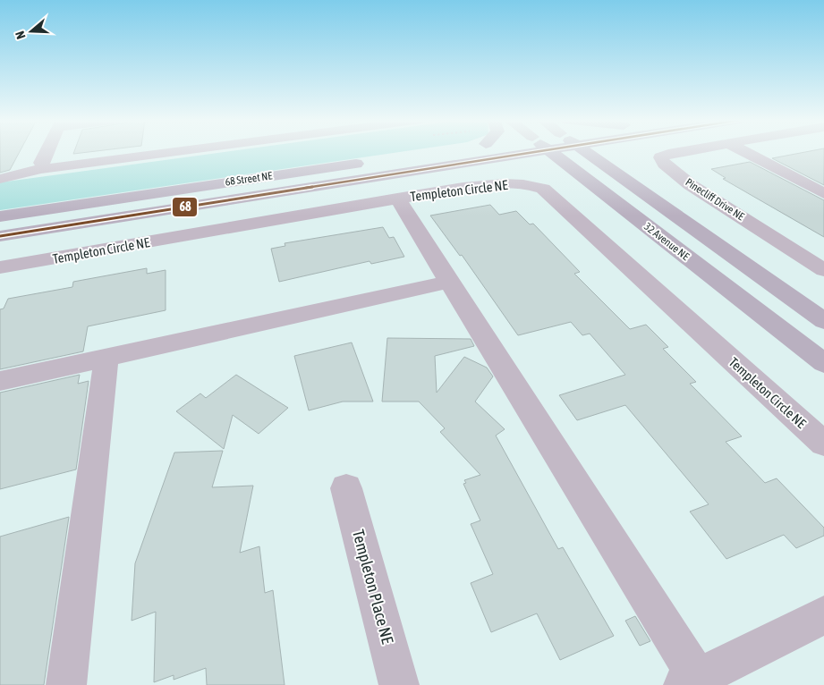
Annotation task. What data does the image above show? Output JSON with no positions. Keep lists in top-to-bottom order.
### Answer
{
  "streets": {
    "main road": ["68 Street NE", "32 Avenue NE"],
    "street": ["Templeton Circle NE", "Pinecliff Drive NE", "Templeton Place NE"]
  },
  "lines": ["transit line 68"],
  "north": "left"
}
